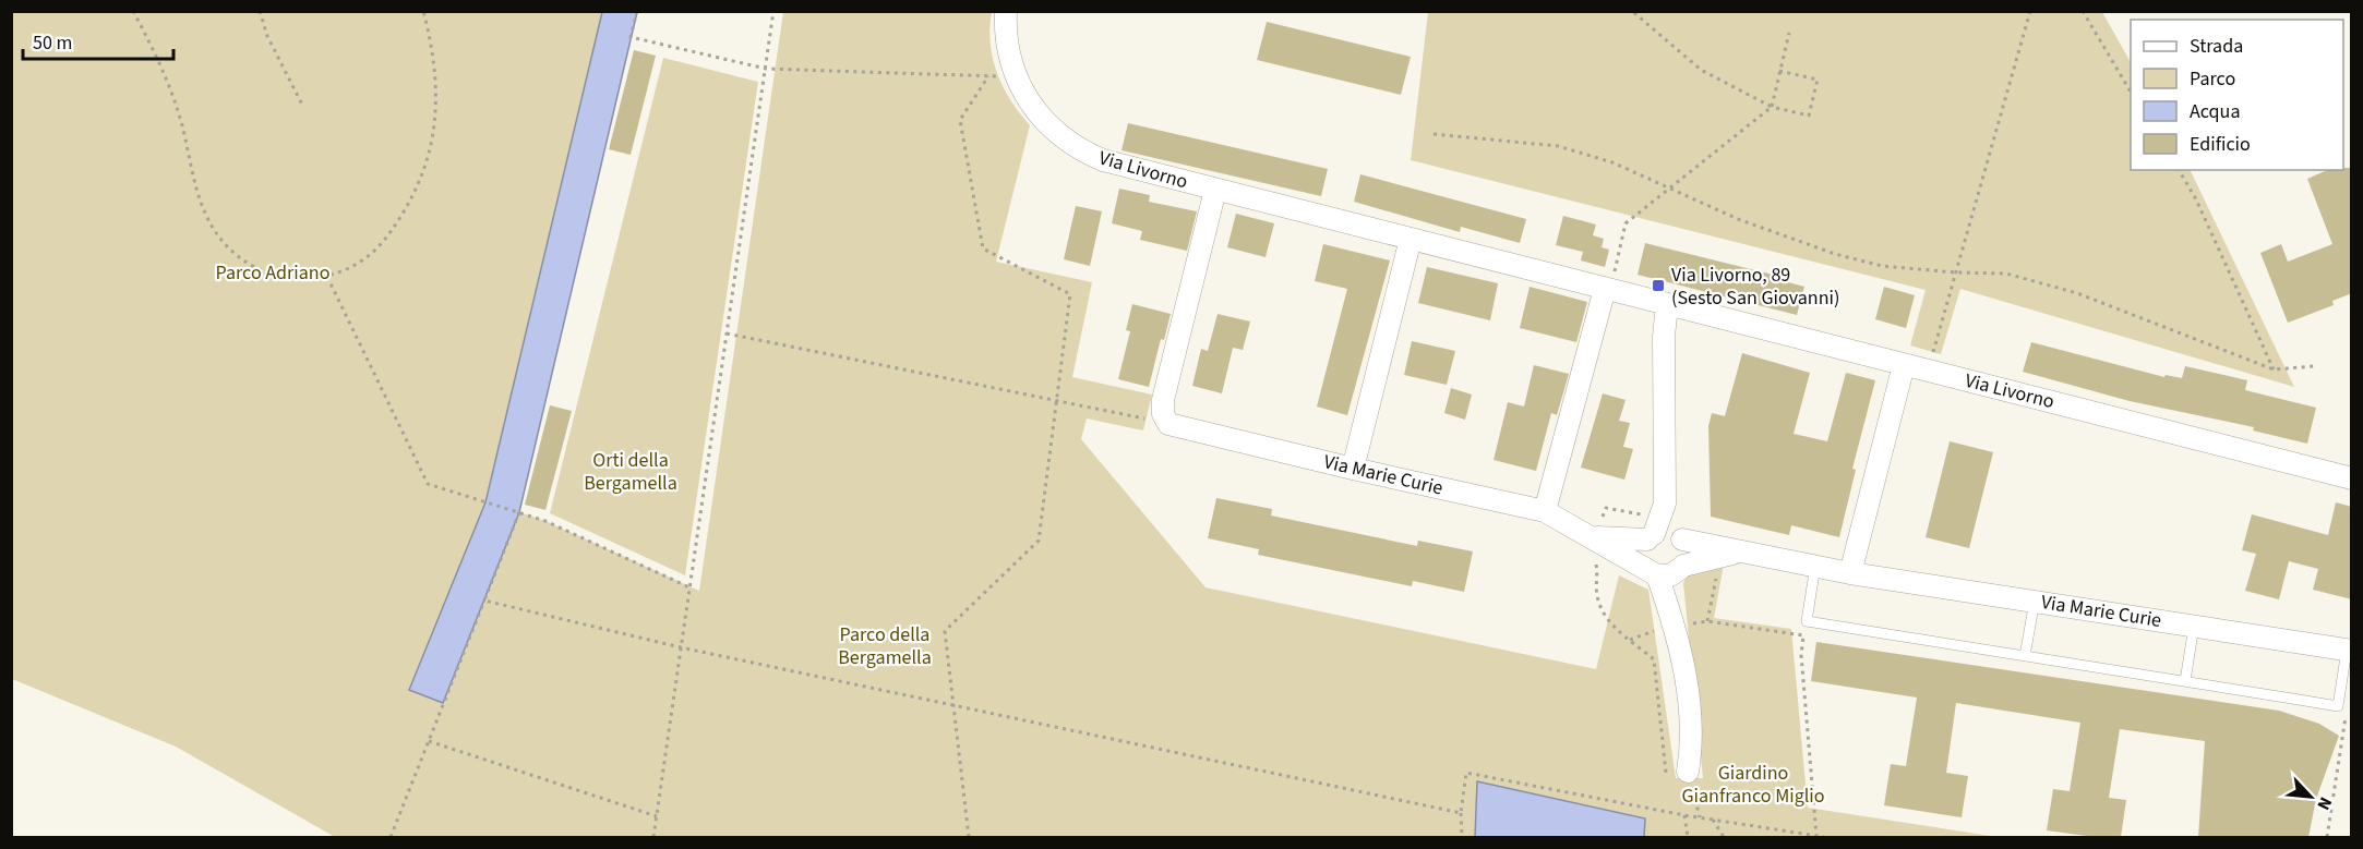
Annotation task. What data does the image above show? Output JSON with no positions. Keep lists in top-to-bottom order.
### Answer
{
  "streets": {
    "street": ["Via Livorno", "Via Marie Curie"]
  },
  "crossings": [
    ["Via Livorno", "Via Marie Curie"]
  ],
  "parks": [
    "Parco Adriano",
    "Orti della Bergamella",
    "Parco della Bergamella",
    "Giardino Gianfranco Miglio"
  ],
  "places": {
    "transit": ["Via Livorno, 89 (Sesto San Giovanni)"]
  },
  "legend": [
    "Strada",
    "Parco",
    "Acqua",
    "Edificio"
  ],
  "scale_bar": "50 m",
  "north": "bottom right"
}
